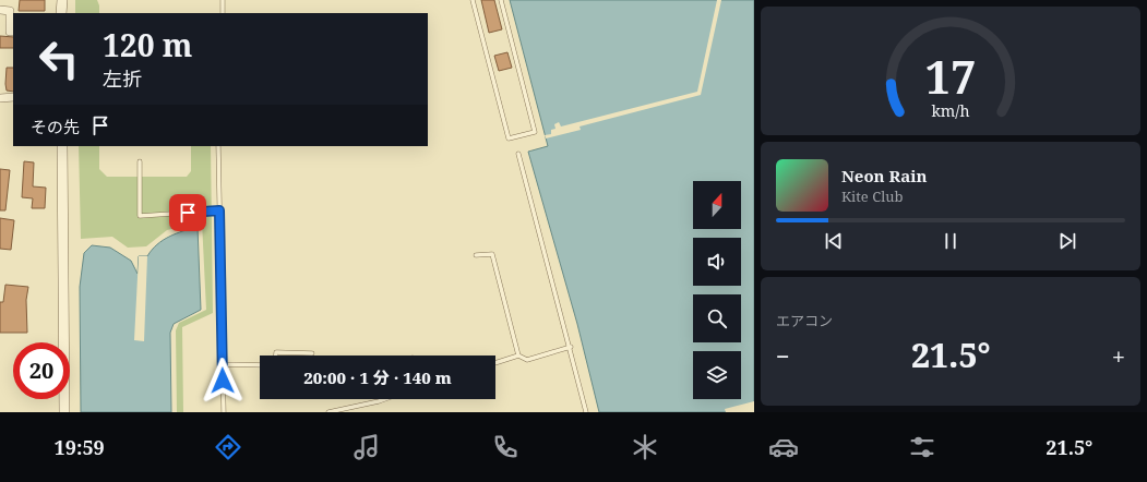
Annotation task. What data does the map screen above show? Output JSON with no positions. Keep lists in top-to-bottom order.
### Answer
{
  "north": "top",
  "page": {
    "turn": ["120 m", "左折"],
    "then": "その先",
    "song": ["Neon Rain", "Kite Club"],
    "tile": "エアコン",
    "heat": ["−", "21.5°", "+"],
    "limit": "20",
    "trip": "20:00 · 1 分 · 140 m",
    "tabs": ["19:59", "21.5°"],
    "gauge": ["17", "km/h"]
  }
}
